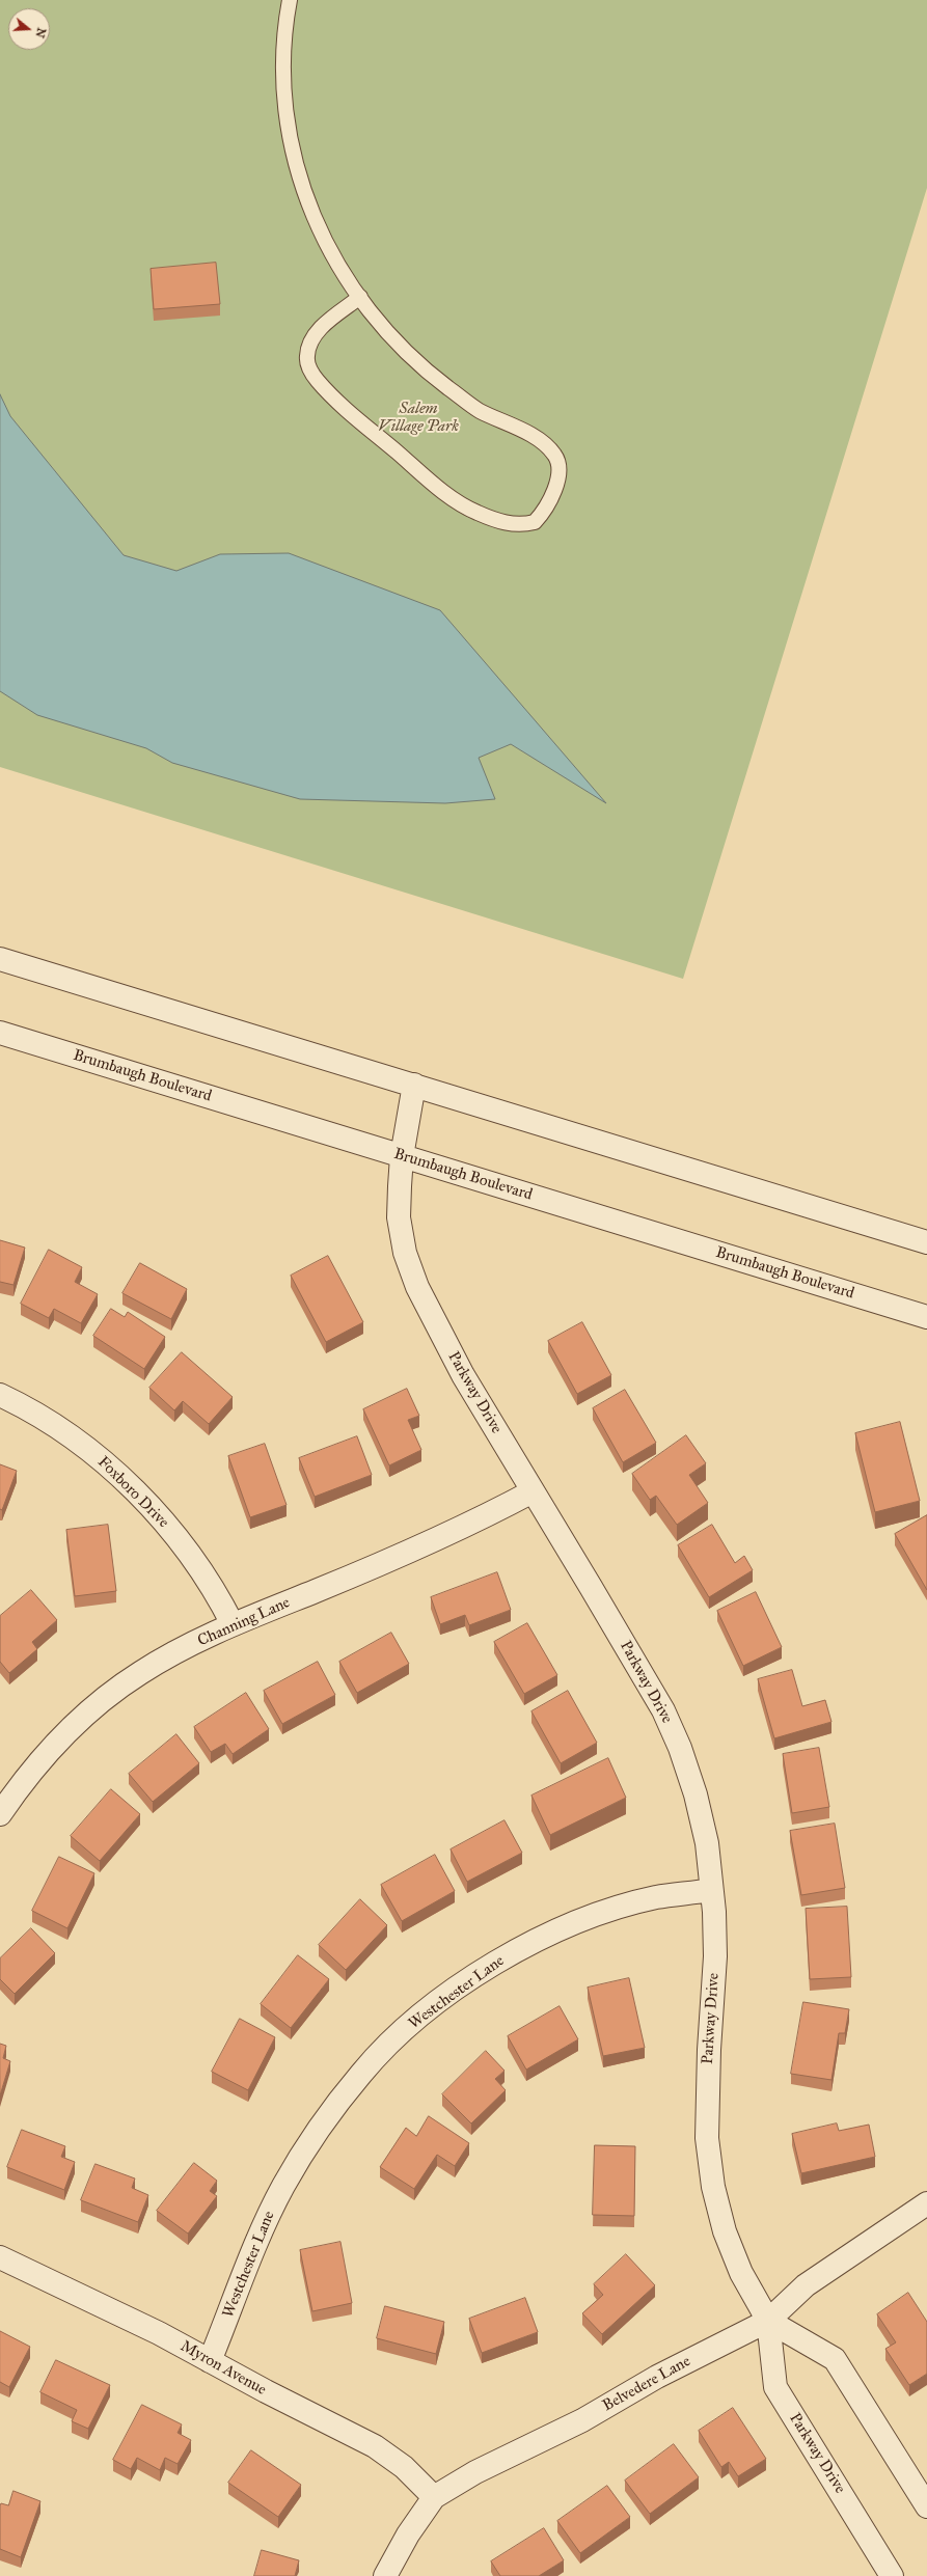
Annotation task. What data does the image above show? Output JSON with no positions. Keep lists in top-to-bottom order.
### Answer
{
  "streets": {
    "street": [
      "Brumbaugh Boulevard",
      "Parkway Drive",
      "Foxboro Drive",
      "Channing Lane",
      "Westchester Lane",
      "Myron Avenue",
      "Belvedere Lane"
    ]
  },
  "crossings": [
    ["Brumbaugh Boulevard", "Parkway Drive"],
    ["Parkway Drive", "Channing Lane"],
    ["Parkway Drive", "Westchester Lane"],
    ["Parkway Drive", "Belvedere Lane"],
    ["Foxboro Drive", "Channing Lane"],
    ["Westchester Lane", "Myron Avenue"],
    ["Myron Avenue", "Belvedere Lane"]
  ],
  "parks": ["Salem Village Park"],
  "north": "right"
}
